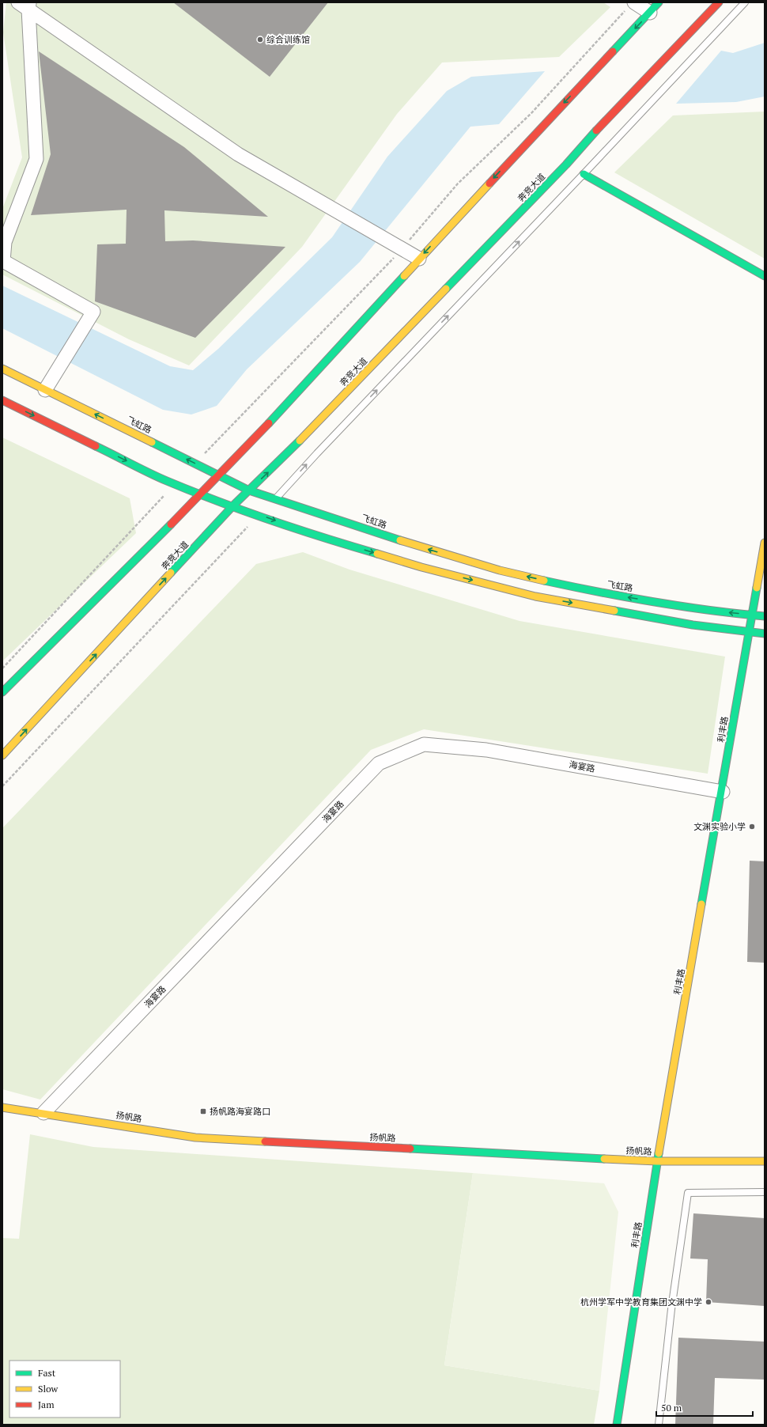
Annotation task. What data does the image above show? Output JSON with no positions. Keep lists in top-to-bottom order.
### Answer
{
  "streets": {
    "main road": [
      "奔竞大道",
      "飞虹路",
      "利丰路",
      "扬帆路"
    ],
    "street": ["海宴路"]
  },
  "crossings": [
    ["奔竞大道", "飞虹路"],
    ["飞虹路", "利丰路"],
    ["利丰路", "海宴路"],
    ["利丰路", "扬帆路"],
    ["海宴路", "扬帆路"]
  ],
  "places": {
    "other": ["综合训练馆", "文渊实验小学", "杭州学军中学教育集团文渊中学"],
    "transit": ["扬帆路海宴路口"]
  },
  "legend": ["Fast", "Slow", "Jam"],
  "scale_bar": "50 m"
}
